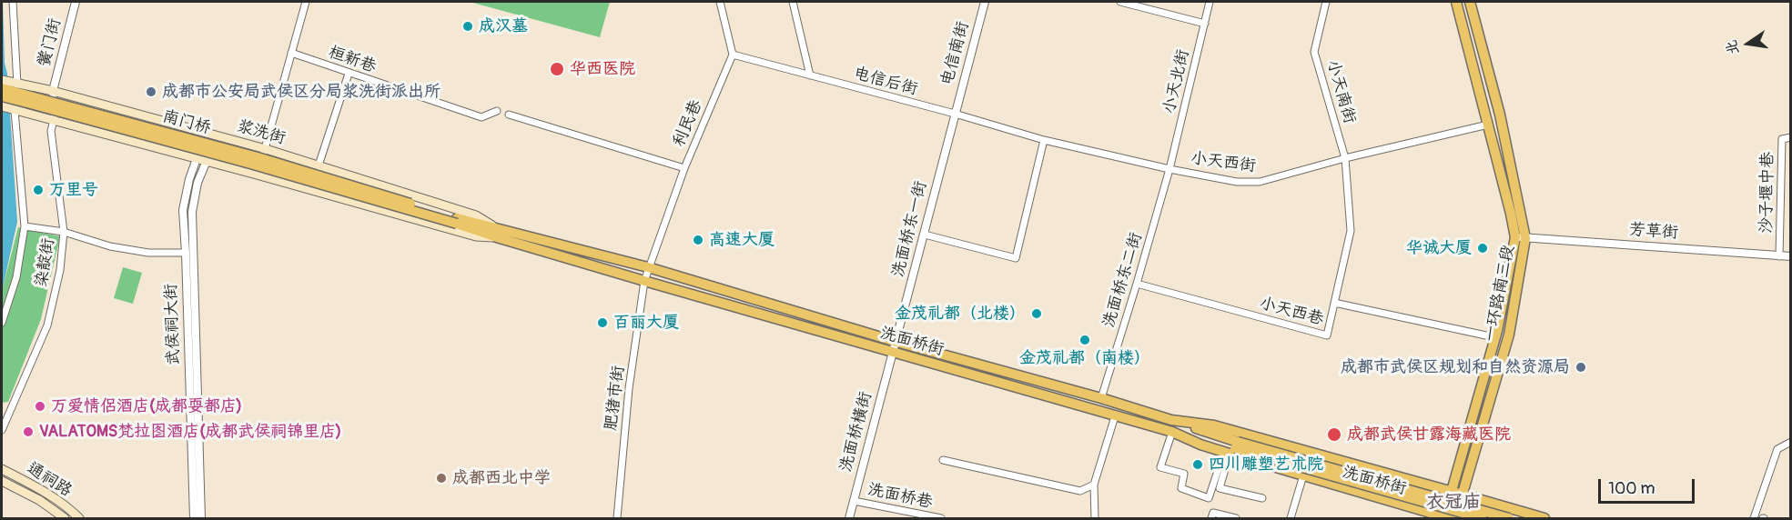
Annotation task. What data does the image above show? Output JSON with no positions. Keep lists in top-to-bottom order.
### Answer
{
  "streets": {
    "main road": [
      "南门桥",
      "浆洗街",
      "一环路南三段",
      "洗面桥街",
      "通祠路"
    ],
    "street": [
      "黉门街",
      "电信南街",
      "桓新巷",
      "电信后街",
      "小天北街",
      "小天南街",
      "利民巷",
      "小天西街",
      "沙子堰中巷",
      "洗面桥东一街",
      "芳草街",
      "染靛街",
      "洗面桥东二街",
      "小天西巷",
      "武侯祠大街",
      "肥猪市街",
      "洗面桥横街",
      "洗面桥巷"
    ]
  },
  "crossings": [
    ["黉门街", "浆洗街"],
    ["黉门街", "染靛街"],
    ["电信南街", "电信后街"],
    ["电信南街", "小天西街"],
    ["电信南街", "洗面桥东一街"],
    ["电信后街", "小天西街"],
    ["电信后街", "洗面桥东一街"],
    ["小天北街", "小天西街"],
    ["小天北街", "洗面桥东二街"],
    ["小天南街", "小天西街"],
    ["小天南街", "小天西巷"],
    ["南门桥", "浆洗街"],
    ["利民巷", "浆洗街"],
    ["利民巷", "洗面桥街"],
    ["利民巷", "肥猪市街"],
    ["浆洗街", "染靛街"],
    ["浆洗街", "武侯祠大街"],
    ["浆洗街", "洗面桥街"],
    ["浆洗街", "肥猪市街"],
    ["小天西街", "洗面桥东一街"],
    ["小天西街", "洗面桥东二街"],
    ["小天西街", "一环路南三段"],
    ["小天西街", "小天西巷"],
    ["沙子堰中巷", "芳草街"],
    ["洗面桥东一街", "洗面桥街"],
    ["洗面桥东一街", "洗面桥横街"],
    ["芳草街", "一环路南三段"],
    ["洗面桥东二街", "小天西巷"],
    ["洗面桥东二街", "洗面桥街"],
    ["一环路南三段", "洗面桥街"],
    ["洗面桥街", "肥猪市街"],
    ["洗面桥街", "洗面桥横街"],
    ["洗面桥横街", "洗面桥巷"]
  ],
  "districts": ["衣冠庙"],
  "places": [
    "成汉墓",
    "华西医院",
    "成都市公安局武侯区分局浆洗街派出所",
    "万里号",
    "高速大厦",
    "华诚大厦",
    "金茂礼都（北楼）",
    "百丽大厦",
    "金茂礼都（南楼）",
    "成都市武侯区规划和自然资源局",
    "万爱情侣酒店(成都耍都店)",
    "VALATOMS梵拉图酒店(成都武侯祠锦里店)",
    "成都武侯甘露海藏医院",
    "四川雕塑艺术院",
    "成都西北中学"
  ],
  "scale_bar": "100 m",
  "north": "left"
}
